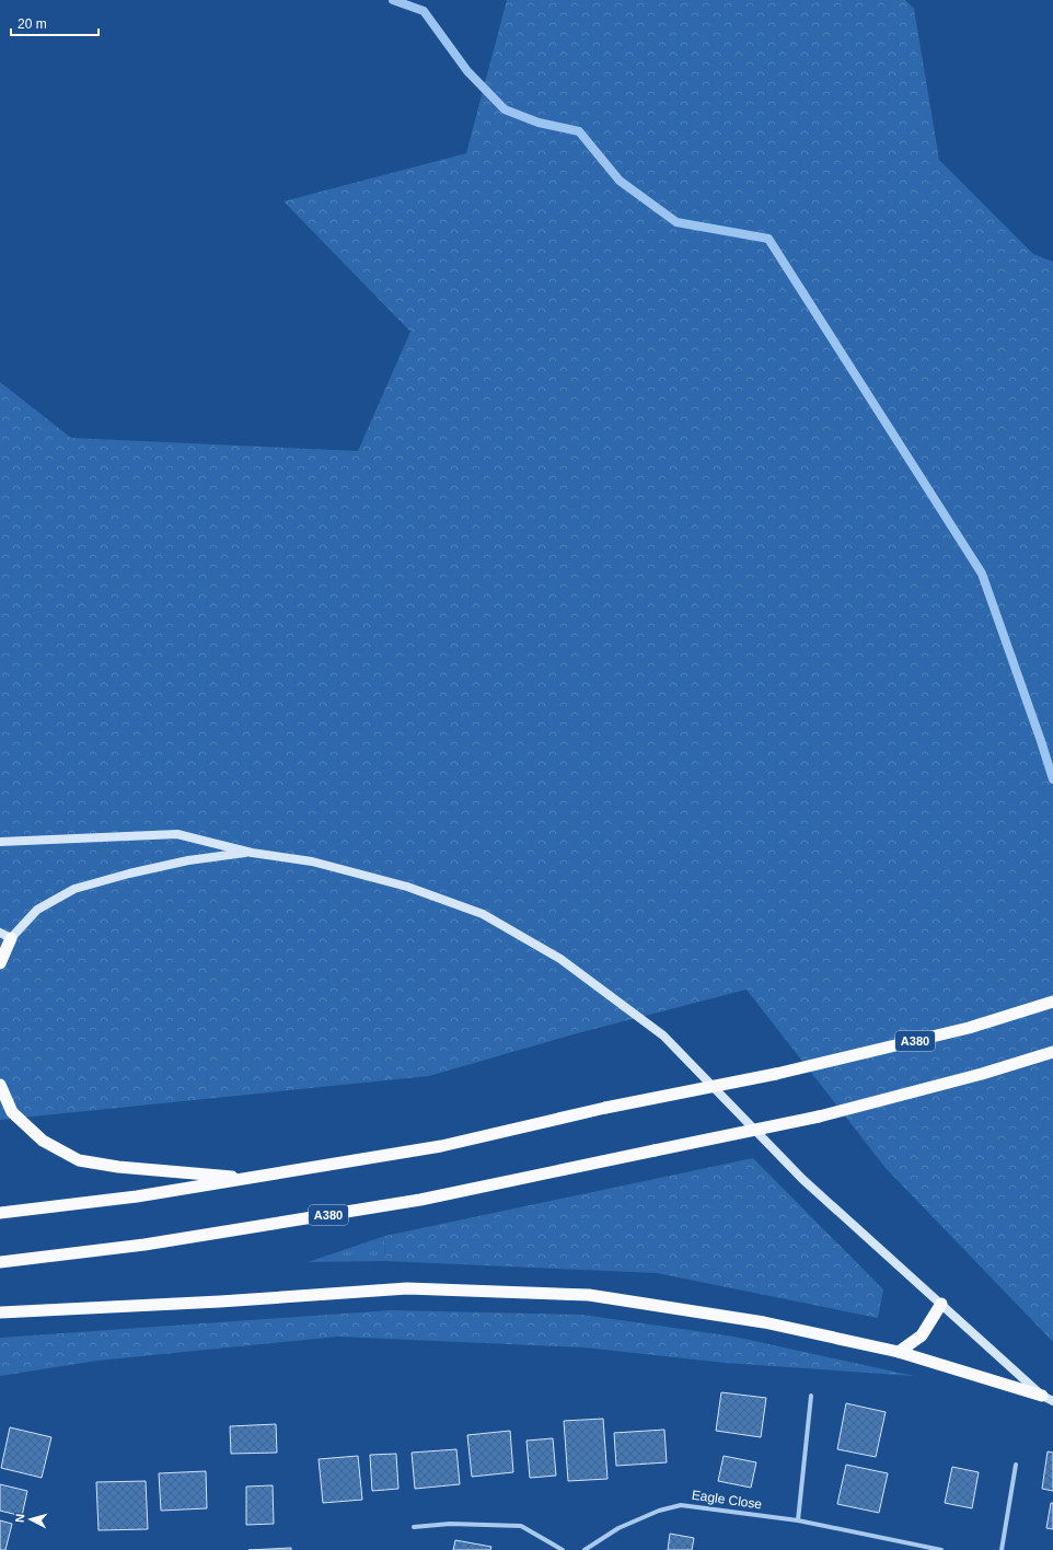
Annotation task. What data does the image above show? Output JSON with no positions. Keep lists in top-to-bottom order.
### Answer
{
  "streets": {
    "highway": ["A380"],
    "street": ["Eagle Close"]
  },
  "scale_bar": "20 m",
  "north": "left"
}
